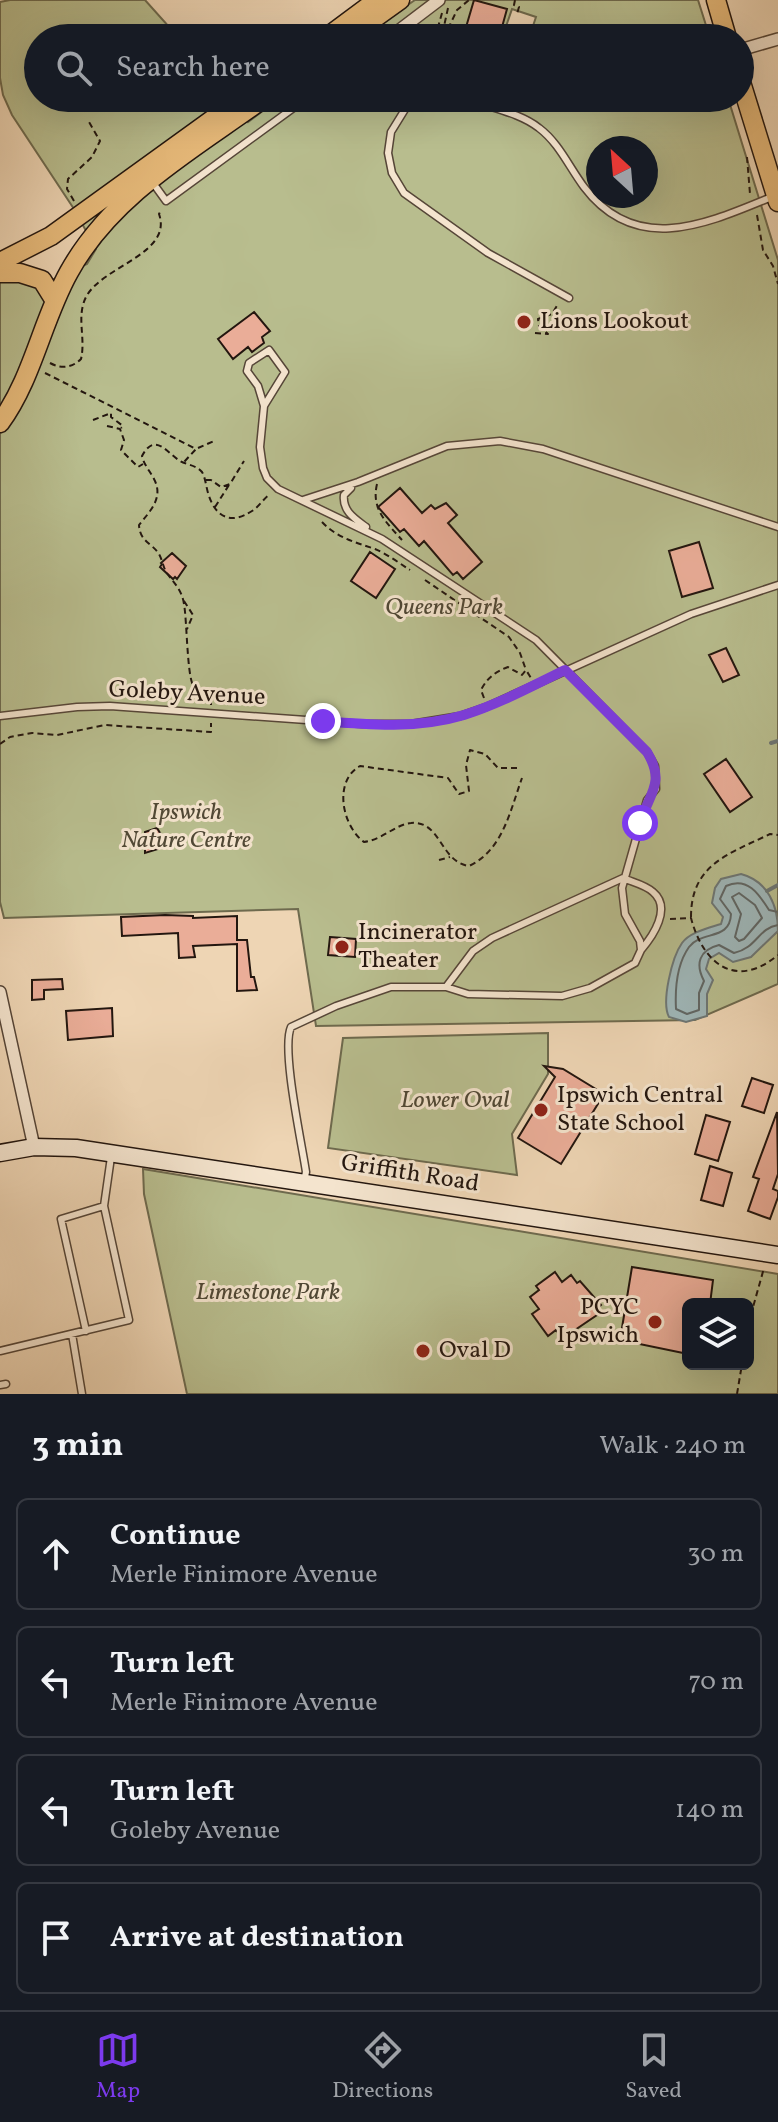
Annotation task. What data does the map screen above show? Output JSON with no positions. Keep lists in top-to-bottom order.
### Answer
{
  "streets": {
    "street": ["Griffith Road"],
    "lane": ["Goleby Avenue"]
  },
  "parks": [
    "Queens Park",
    "Ipswich Nature Centre",
    "Lower Oval",
    "Limestone Park"
  ],
  "places": [
    "Lions Lookout",
    "Incinerator Theater",
    "Ipswich Central State School",
    "PCYC Ipswich",
    "Oval D"
  ],
  "north": "top left",
  "page": {
    "search": "Search here",
    "heading": ["3 min", "Walk · 240 m"],
    "list": [
      ["Continue", "Merle Finimore Avenue", "30 m"],
      ["Turn left", "Merle Finimore Avenue", "70 m"],
      ["Turn left", "Goleby Avenue", "140 m"],
      "Arrive at destination"
    ],
    "nav": ["Map", "Directions", "Saved"]
  }
}
